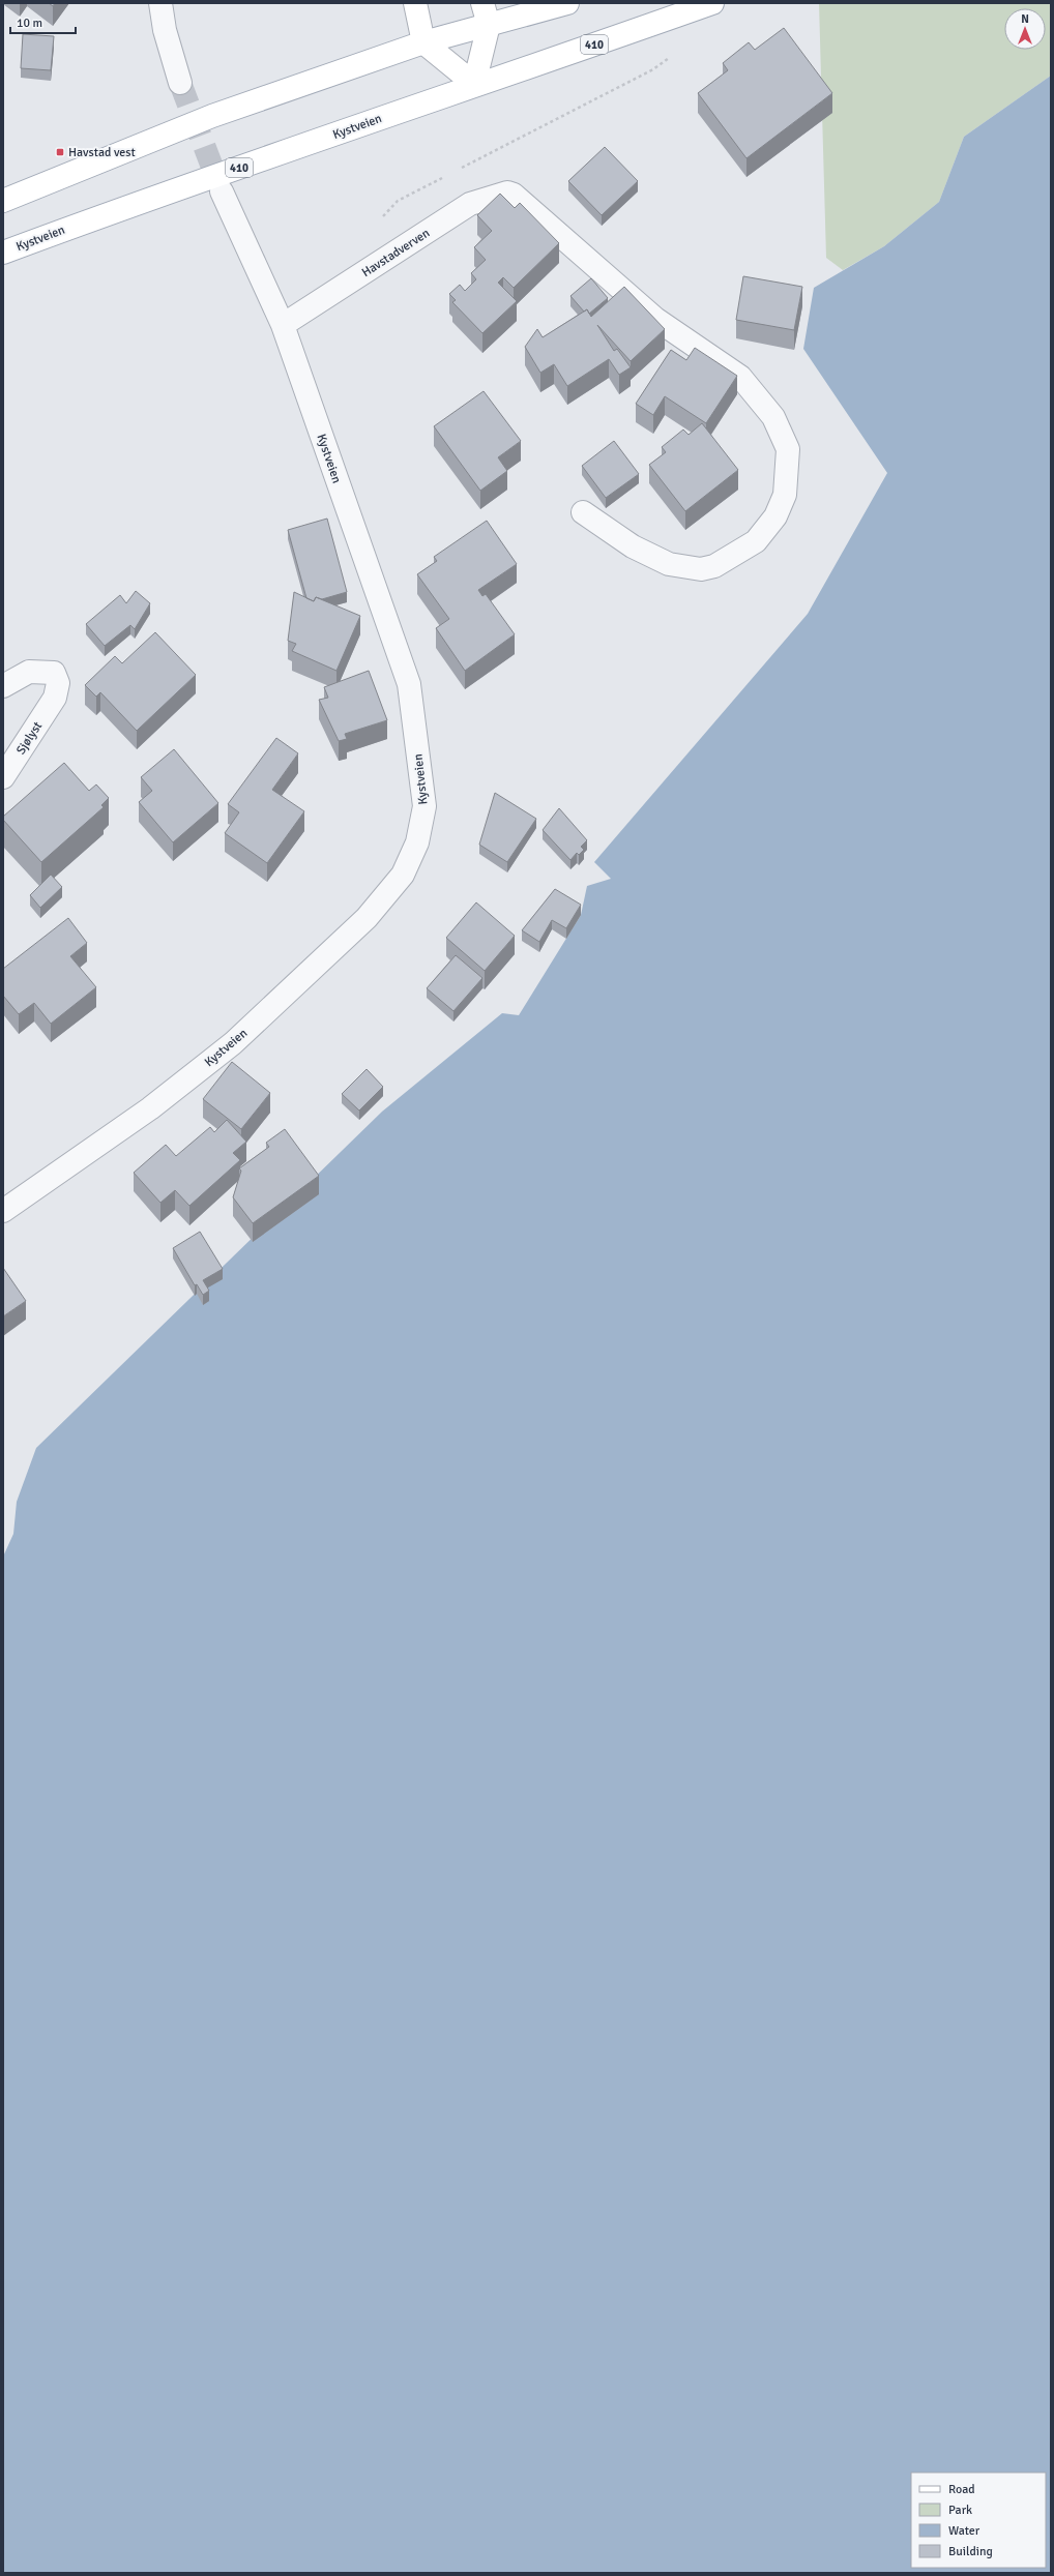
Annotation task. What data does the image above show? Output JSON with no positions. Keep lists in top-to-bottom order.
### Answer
{
  "streets": {
    "main road": ["410", "Kystveien"],
    "street": ["Havstadverven", "Sjølyst"]
  },
  "crossings": [
    ["Kystveien", "Havstadverven"]
  ],
  "places": {
    "transit": ["Havstad vest"]
  },
  "legend": [
    "Road",
    "Park",
    "Water",
    "Building"
  ],
  "scale_bar": "10 m",
  "north": "top"
}
